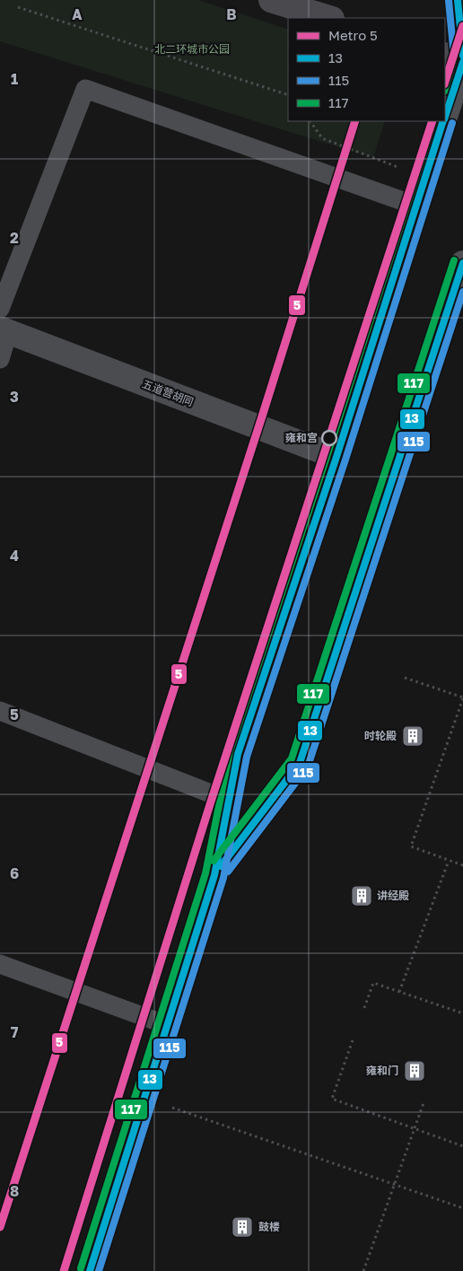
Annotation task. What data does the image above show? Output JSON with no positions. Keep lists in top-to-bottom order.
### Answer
{
  "streets": {
    "street": ["五道营胡同"]
  },
  "parks": ["北二环城市公园"],
  "places": {
    "other": ["雍和宫"],
    "building": [
      "时轮殿",
      "讲经殿",
      "雍和门",
      "鼓楼"
    ]
  },
  "lines": [
    "transit line 13",
    "transit line 115",
    "metro line 5",
    "transit line 117"
  ],
  "legend": [
    "Metro 5",
    "13",
    "115",
    "117"
  ],
  "grid": {
    "columns": ["A", "B"],
    "rows": [
      "1",
      "2",
      "3",
      "4",
      "5",
      "6",
      "7",
      "8"
    ]
  }
}
